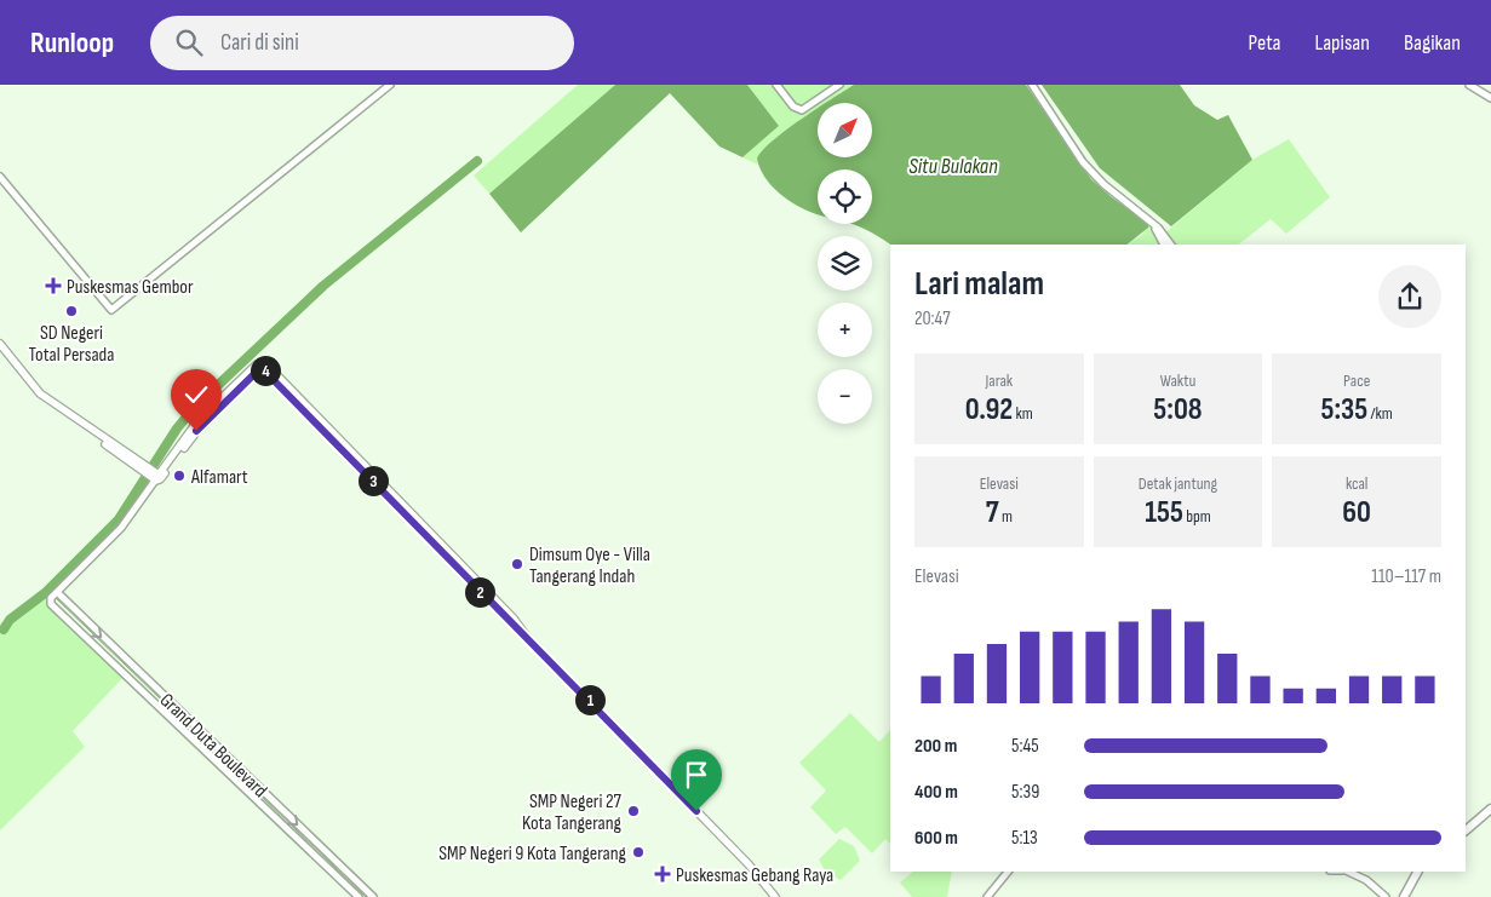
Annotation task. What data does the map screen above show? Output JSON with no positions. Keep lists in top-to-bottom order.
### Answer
{
  "streets": {
    "street": ["Grand Duta Boulevard"]
  },
  "water": ["Situ Bulakan"],
  "places": {
    "health": ["Puskesmas Gembor", "Puskesmas Gebang Raya"],
    "other": [
      "SD Negeri Total Persada",
      "Alfamart",
      "Dimsum Oye - Villa Tangerang Indah",
      "SMP Negeri 27 Kota Tangerang",
      "SMP Negeri 9 Kota Tangerang"
    ]
  },
  "north": "top right",
  "page": {
    "header": "Runloop",
    "search": "Cari di sini",
    "nav": ["Peta", "Lapisan", "Bagikan"],
    "map_buttons": ["+", "−"],
    "heading": ["Lari malam", "20:47"],
    "stats": [
      ["Jarak", "0.92 km"],
      ["Waktu", "5:08"],
      ["Pace", "5:35 /km"],
      ["Elevasi", "7 m"],
      ["Detak jantung", "155 bpm"],
      ["kcal", "60"]
    ],
    "pins": [
      "4",
      "3",
      "2",
      "1"
    ],
    "chart": ["Elevasi", "110–117 m"],
    "list": [
      {
        "name": "200 m",
        "note": "5:45"
      },
      {
        "name": "400 m",
        "note": "5:39"
      },
      {
        "name": "600 m",
        "note": "5:13"
      }
    ]
  }
}
